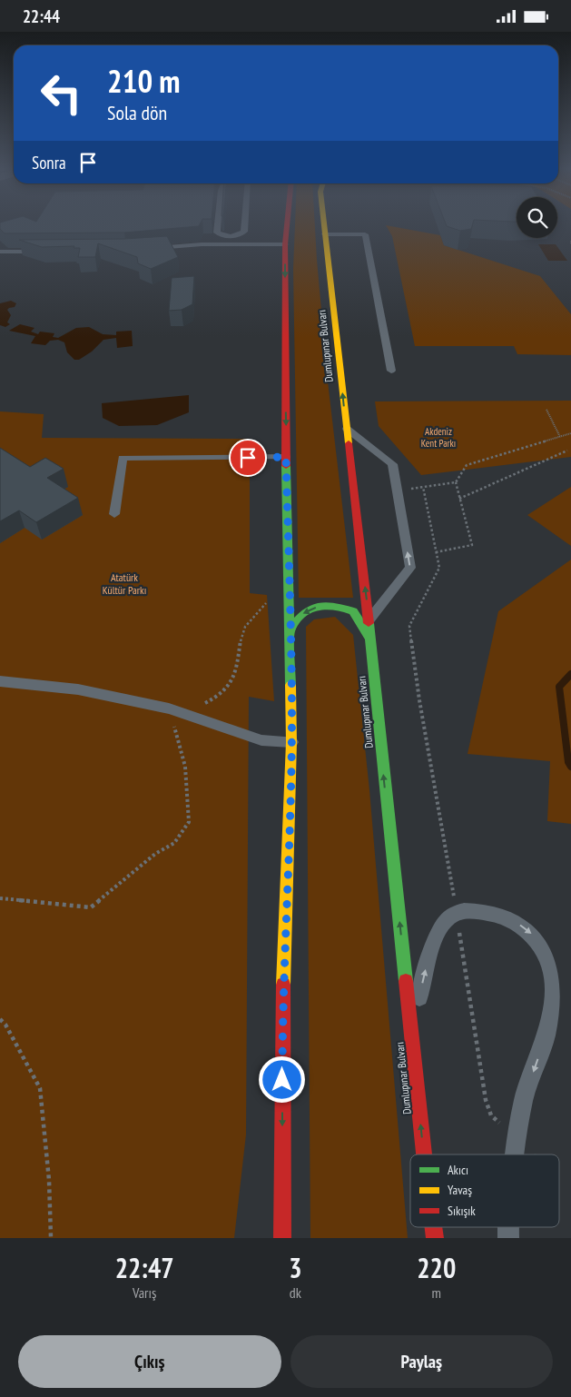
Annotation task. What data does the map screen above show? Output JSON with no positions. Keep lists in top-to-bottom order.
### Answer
{
  "streets": {
    "main road": ["Dumlupınar Bulvarı"]
  },
  "parks": ["Akdeniz Kent Parkı", "Atatürk Kültür Parkı"],
  "legend": ["Akıcı", "Yavaş", "Sıkışık"],
  "page": {
    "status": "22:44",
    "turn": ["210 m", "Sola dön"],
    "then": "Sonra",
    "eta": [
      "22:47",
      "Varış",
      "3",
      "dk",
      "220",
      "m"
    ],
    "buttons": ["Çıkış", "Paylaş"]
  }
}
